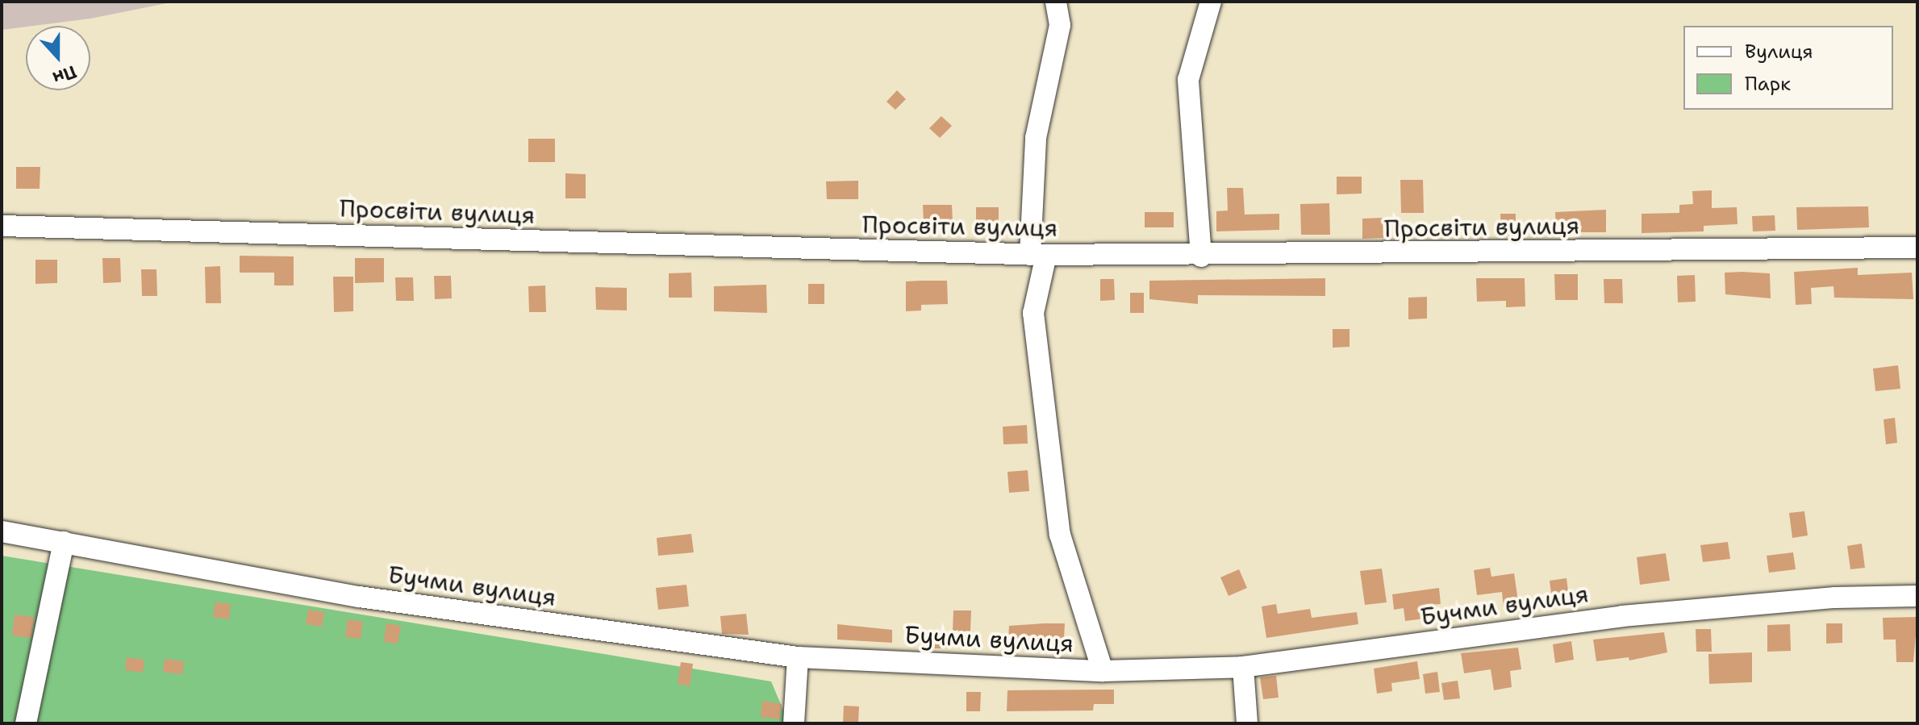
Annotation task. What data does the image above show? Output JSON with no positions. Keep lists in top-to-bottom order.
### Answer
{
  "streets": {
    "street": ["Просвіти вулиця", "Бучми вулиця"]
  },
  "legend": ["Вулиця", "Парк"],
  "north": "bottom"
}
